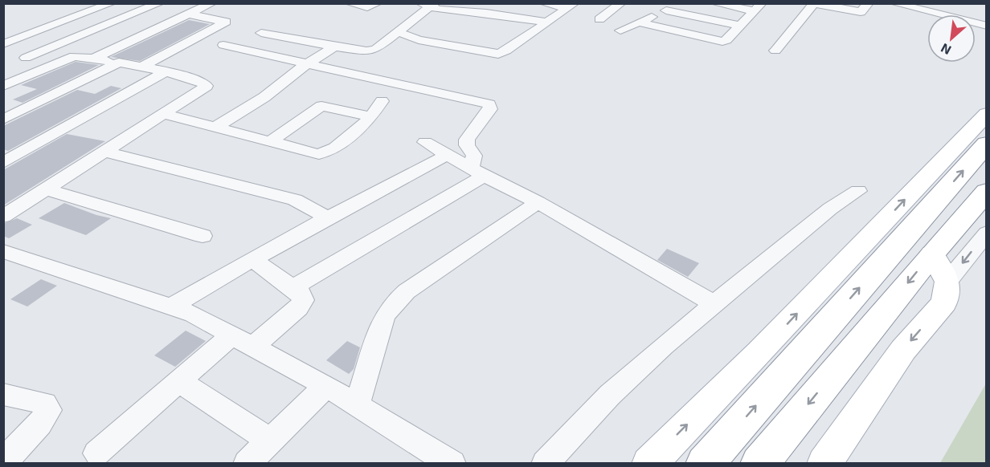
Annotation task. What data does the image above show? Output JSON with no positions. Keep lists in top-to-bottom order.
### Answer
{
  "north": "bottom left"
}
